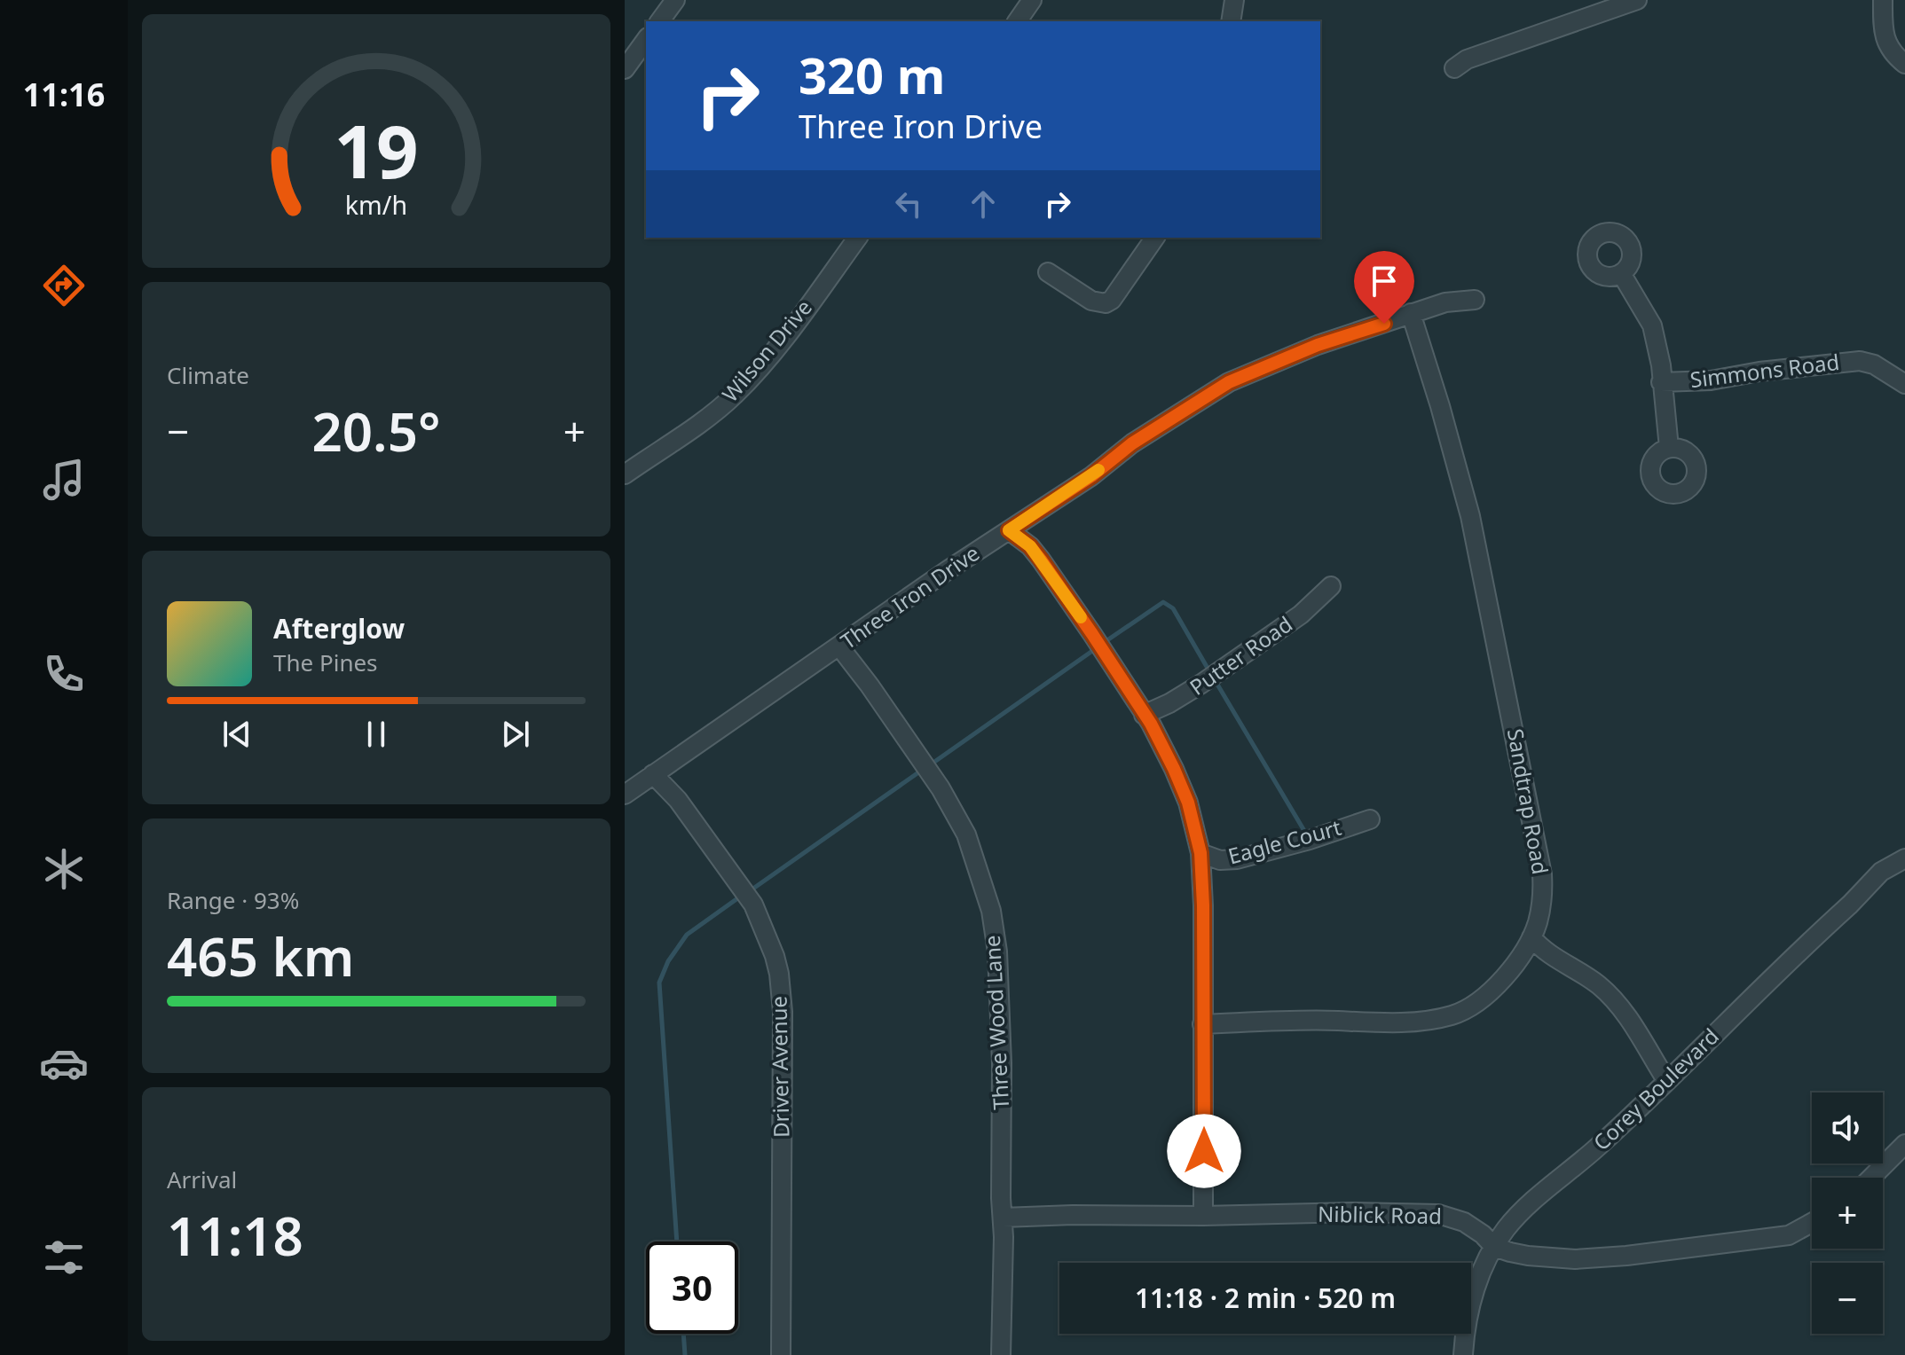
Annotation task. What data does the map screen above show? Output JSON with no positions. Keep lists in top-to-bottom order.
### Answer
{
  "streets": {
    "street": [
      "Wilson Drive",
      "Simmons Road",
      "Three Iron Drive",
      "Putter Road",
      "Sandtrap Road",
      "Eagle Court",
      "Three Wood Lane",
      "Driver Avenue",
      "Corey Boulevard",
      "Niblick Road"
    ]
  },
  "crossings": [
    ["Three Iron Drive", "Sandtrap Road"],
    ["Three Iron Drive", "Three Wood Lane"],
    ["Three Iron Drive", "Driver Avenue"],
    ["Three Wood Lane", "Niblick Road"],
    ["Corey Boulevard", "Niblick Road"]
  ],
  "page": {
    "tabs": "11:16",
    "turn": ["320 m", "Three Iron Drive"],
    "tile": [
      "Climate",
      ["Range · 93%", "465 km"],
      ["Arrival", "11:18"]
    ],
    "heat": ["−", "20.5°", "+"],
    "song": ["Afterglow", "The Pines"],
    "map_buttons": ["+", "−"],
    "limit": "30",
    "trip": "11:18 · 2 min · 520 m",
    "gauge": ["19", "km/h"]
  }
}
